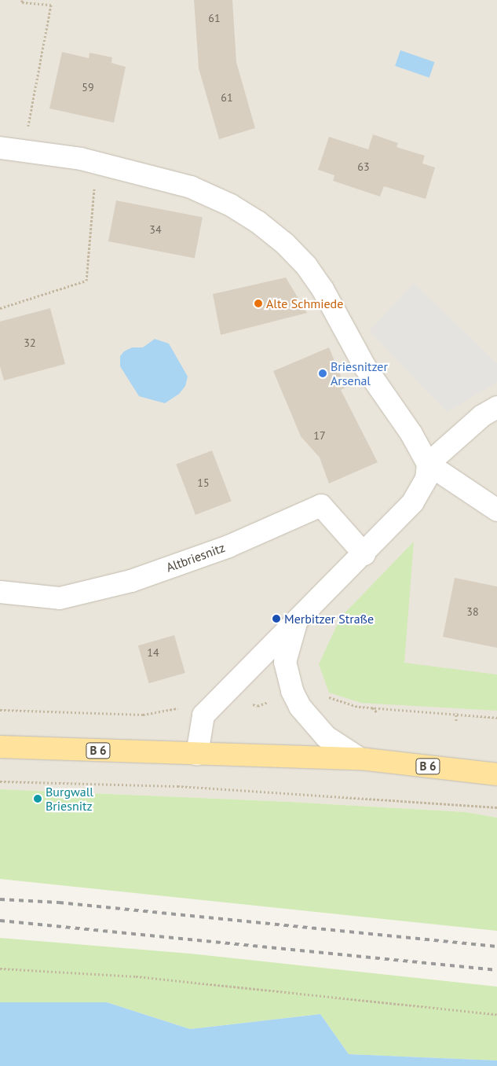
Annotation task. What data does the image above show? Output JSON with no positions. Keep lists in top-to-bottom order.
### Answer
{
  "streets": {
    "main road": ["B 6"],
    "street": ["Altbriesnitz"]
  },
  "places": [
    "Alte Schmiede",
    "Briesnitzer Arsenal",
    "Merbitzer Straße",
    "Burgwall Briesnitz"
  ],
  "house_numbers": [
    "61",
    "59",
    "61",
    "63",
    "34",
    "32",
    "17",
    "15",
    "38",
    "14"
  ]
}
